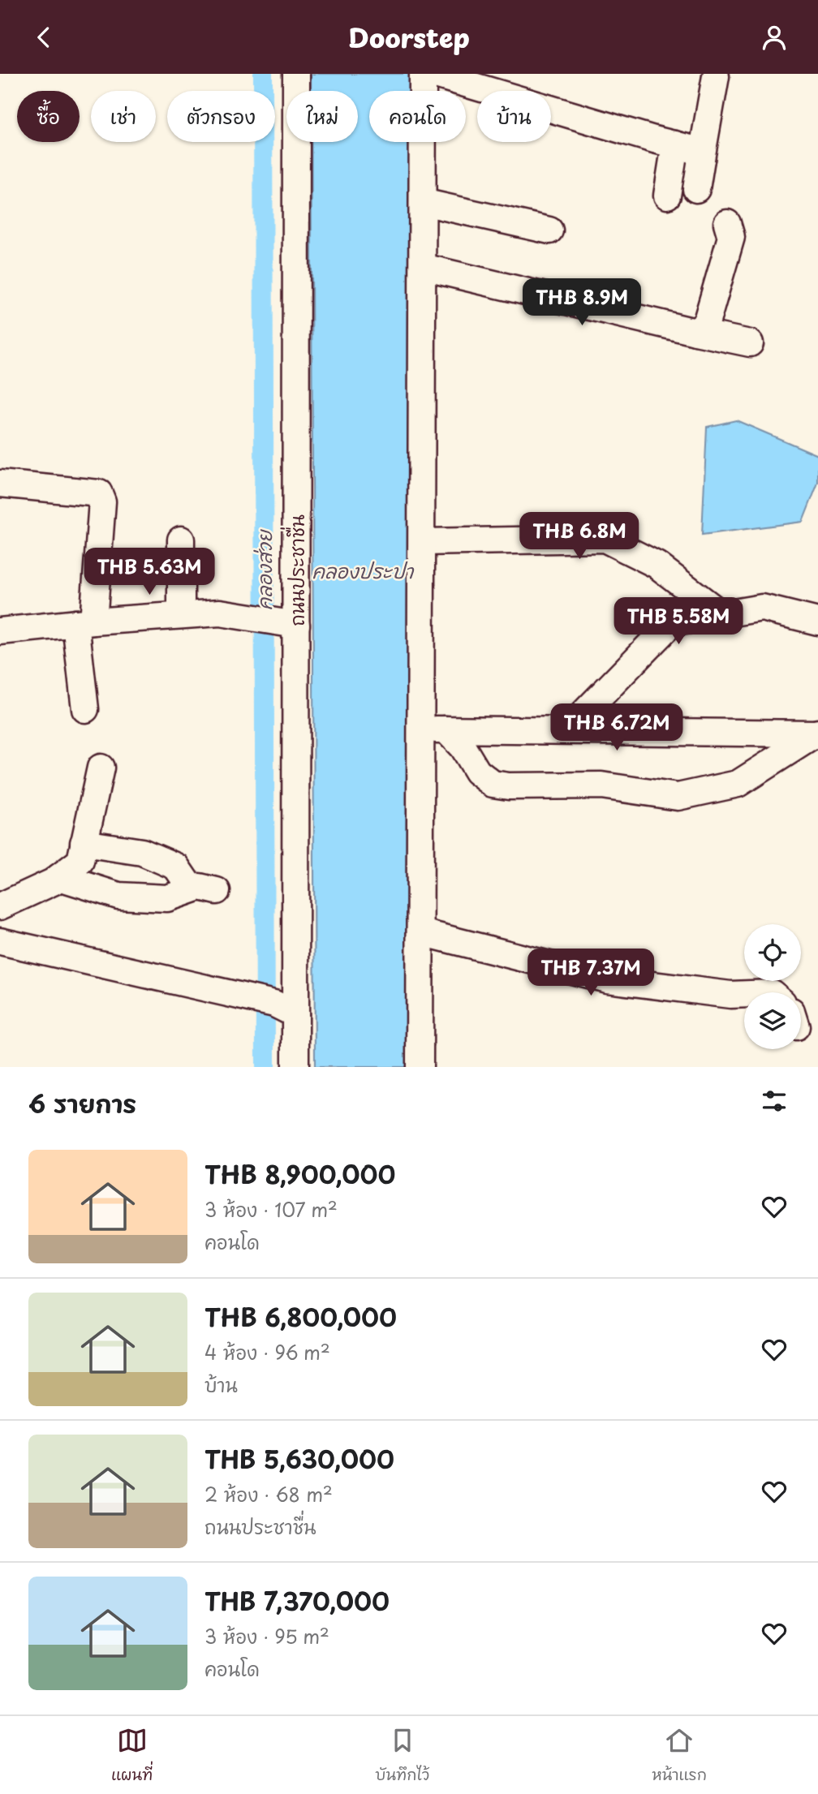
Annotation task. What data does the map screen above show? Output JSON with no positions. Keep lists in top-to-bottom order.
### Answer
{
  "streets": {
    "street": ["ถนนประชาชื่น"]
  },
  "water": ["คลองส่วย", "คลองประปา"],
  "page": {
    "header": "Doorstep",
    "chip": [
      "ซื้อ",
      "เช่า",
      "ตัวกรอง",
      "ใหม่",
      "คอนโด",
      "บ้าน"
    ],
    "price": [
      "THB 8.9M",
      "THB 6.8M",
      "THB 5.63M",
      "THB 5.58M",
      "THB 6.72M",
      "THB 7.37M"
    ],
    "heading": "6 รายการ",
    "list": [
      {
        "name": "THB 8,900,000",
        "note": "3 ห้อง · 107 m² · คอนโด"
      },
      {
        "name": "THB 6,800,000",
        "note": "4 ห้อง · 96 m² · บ้าน"
      },
      {
        "name": "THB 5,630,000",
        "note": "2 ห้อง · 68 m² · ถนนประชาชื่น"
      },
      {
        "name": "THB 7,370,000",
        "note": "3 ห้อง · 95 m² · คอนโด"
      }
    ],
    "tabs": ["แผนที่", "บันทึกไว้", "หน้าแรก"]
  }
}
